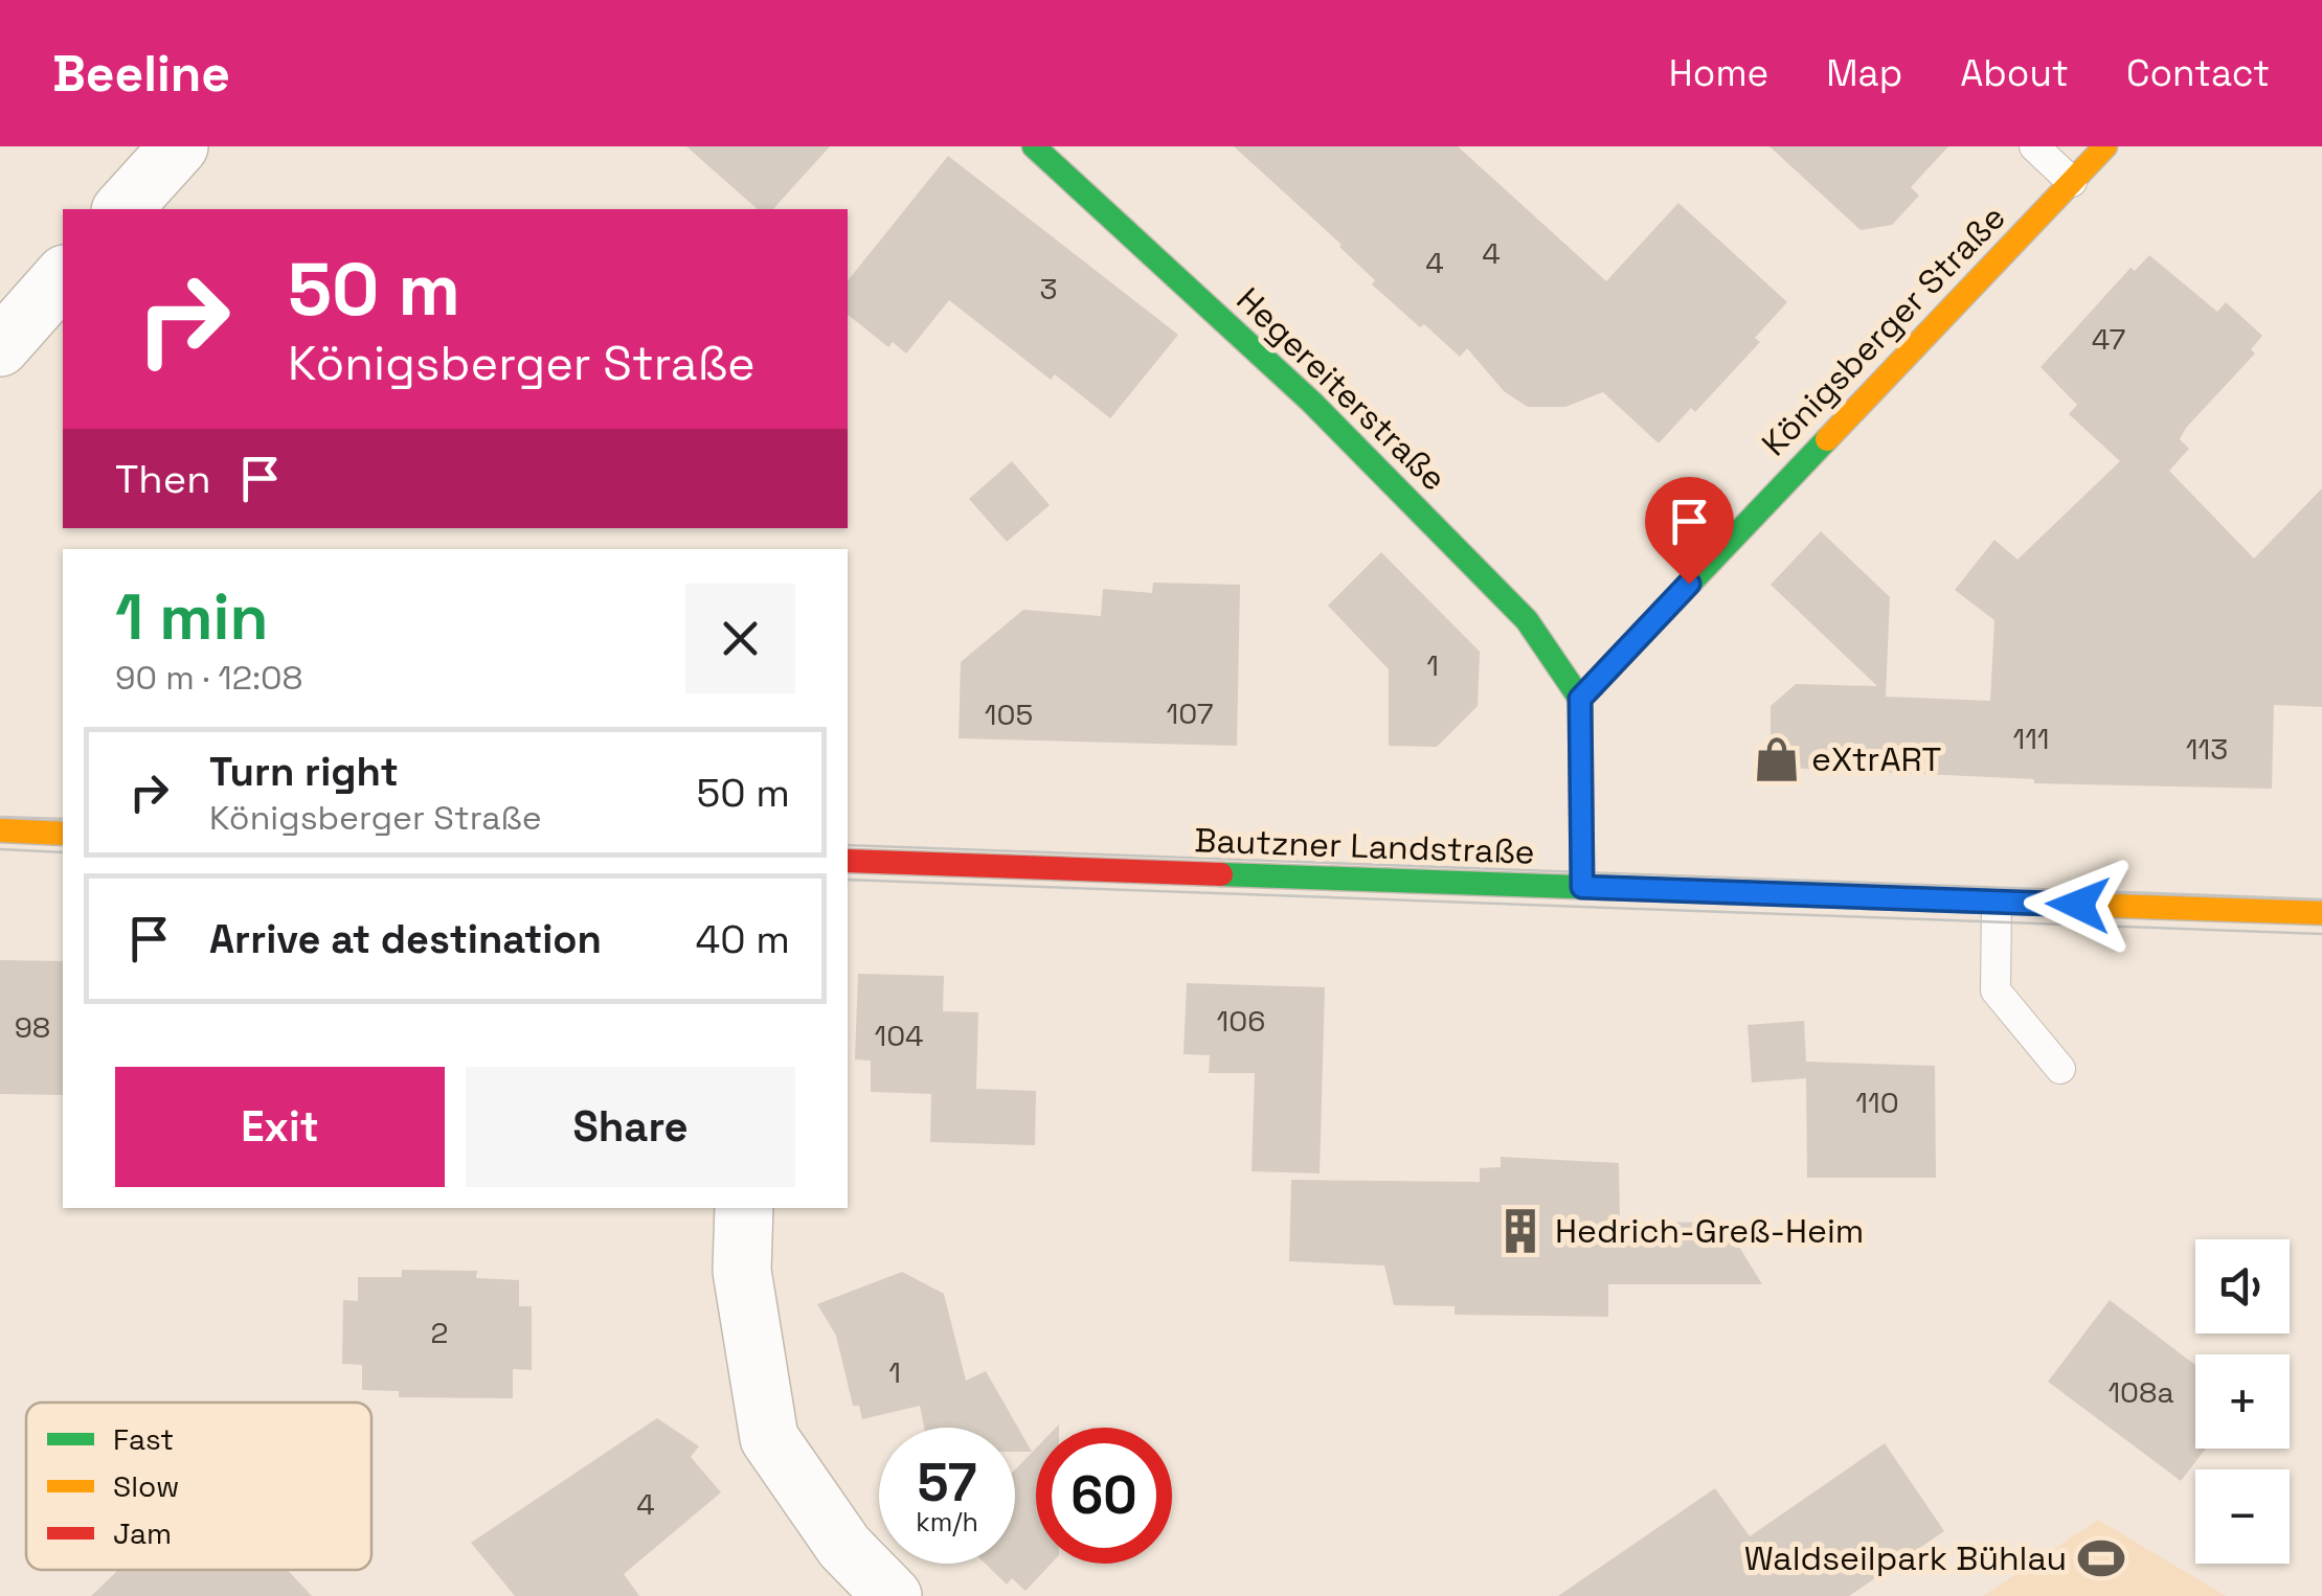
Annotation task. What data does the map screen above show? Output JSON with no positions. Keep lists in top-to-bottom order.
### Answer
{
  "streets": {
    "street": ["Königsberger Straße", "Hegereiterstraße", "Bautzner Landstraße"]
  },
  "crossings": [
    ["Königsberger Straße", "Hegereiterstraße"]
  ],
  "places": {
    "shop": ["eXtrART"],
    "building": ["Hedrich-Greß-Heim"],
    "sports": ["Waldseilpark Bühlau"]
  },
  "house_numbers": [
    "4",
    "4",
    "3",
    "47",
    "1",
    "107",
    "105",
    "111",
    "113",
    "106",
    "98",
    "104",
    "110",
    "2",
    "1",
    "108a",
    "4"
  ],
  "legend": ["Fast", "Slow", "Jam"],
  "page": {
    "header": "Beeline",
    "nav": [
      "Home",
      "Map",
      "About",
      "Contact"
    ],
    "turn": ["50 m", "Königsberger Straße"],
    "then": "Then",
    "heading": ["1 min", "90 m · 12:08"],
    "list": [
      {
        "name": "Turn right",
        "note": "Königsberger Straße",
        "value": "50 m"
      },
      {
        "name": "Arrive at destination",
        "value": "40 m"
      }
    ],
    "buttons": ["Exit", "Share"],
    "map_buttons": ["+", "−"],
    "speed": "57 km/h",
    "limit": "60"
  }
}
